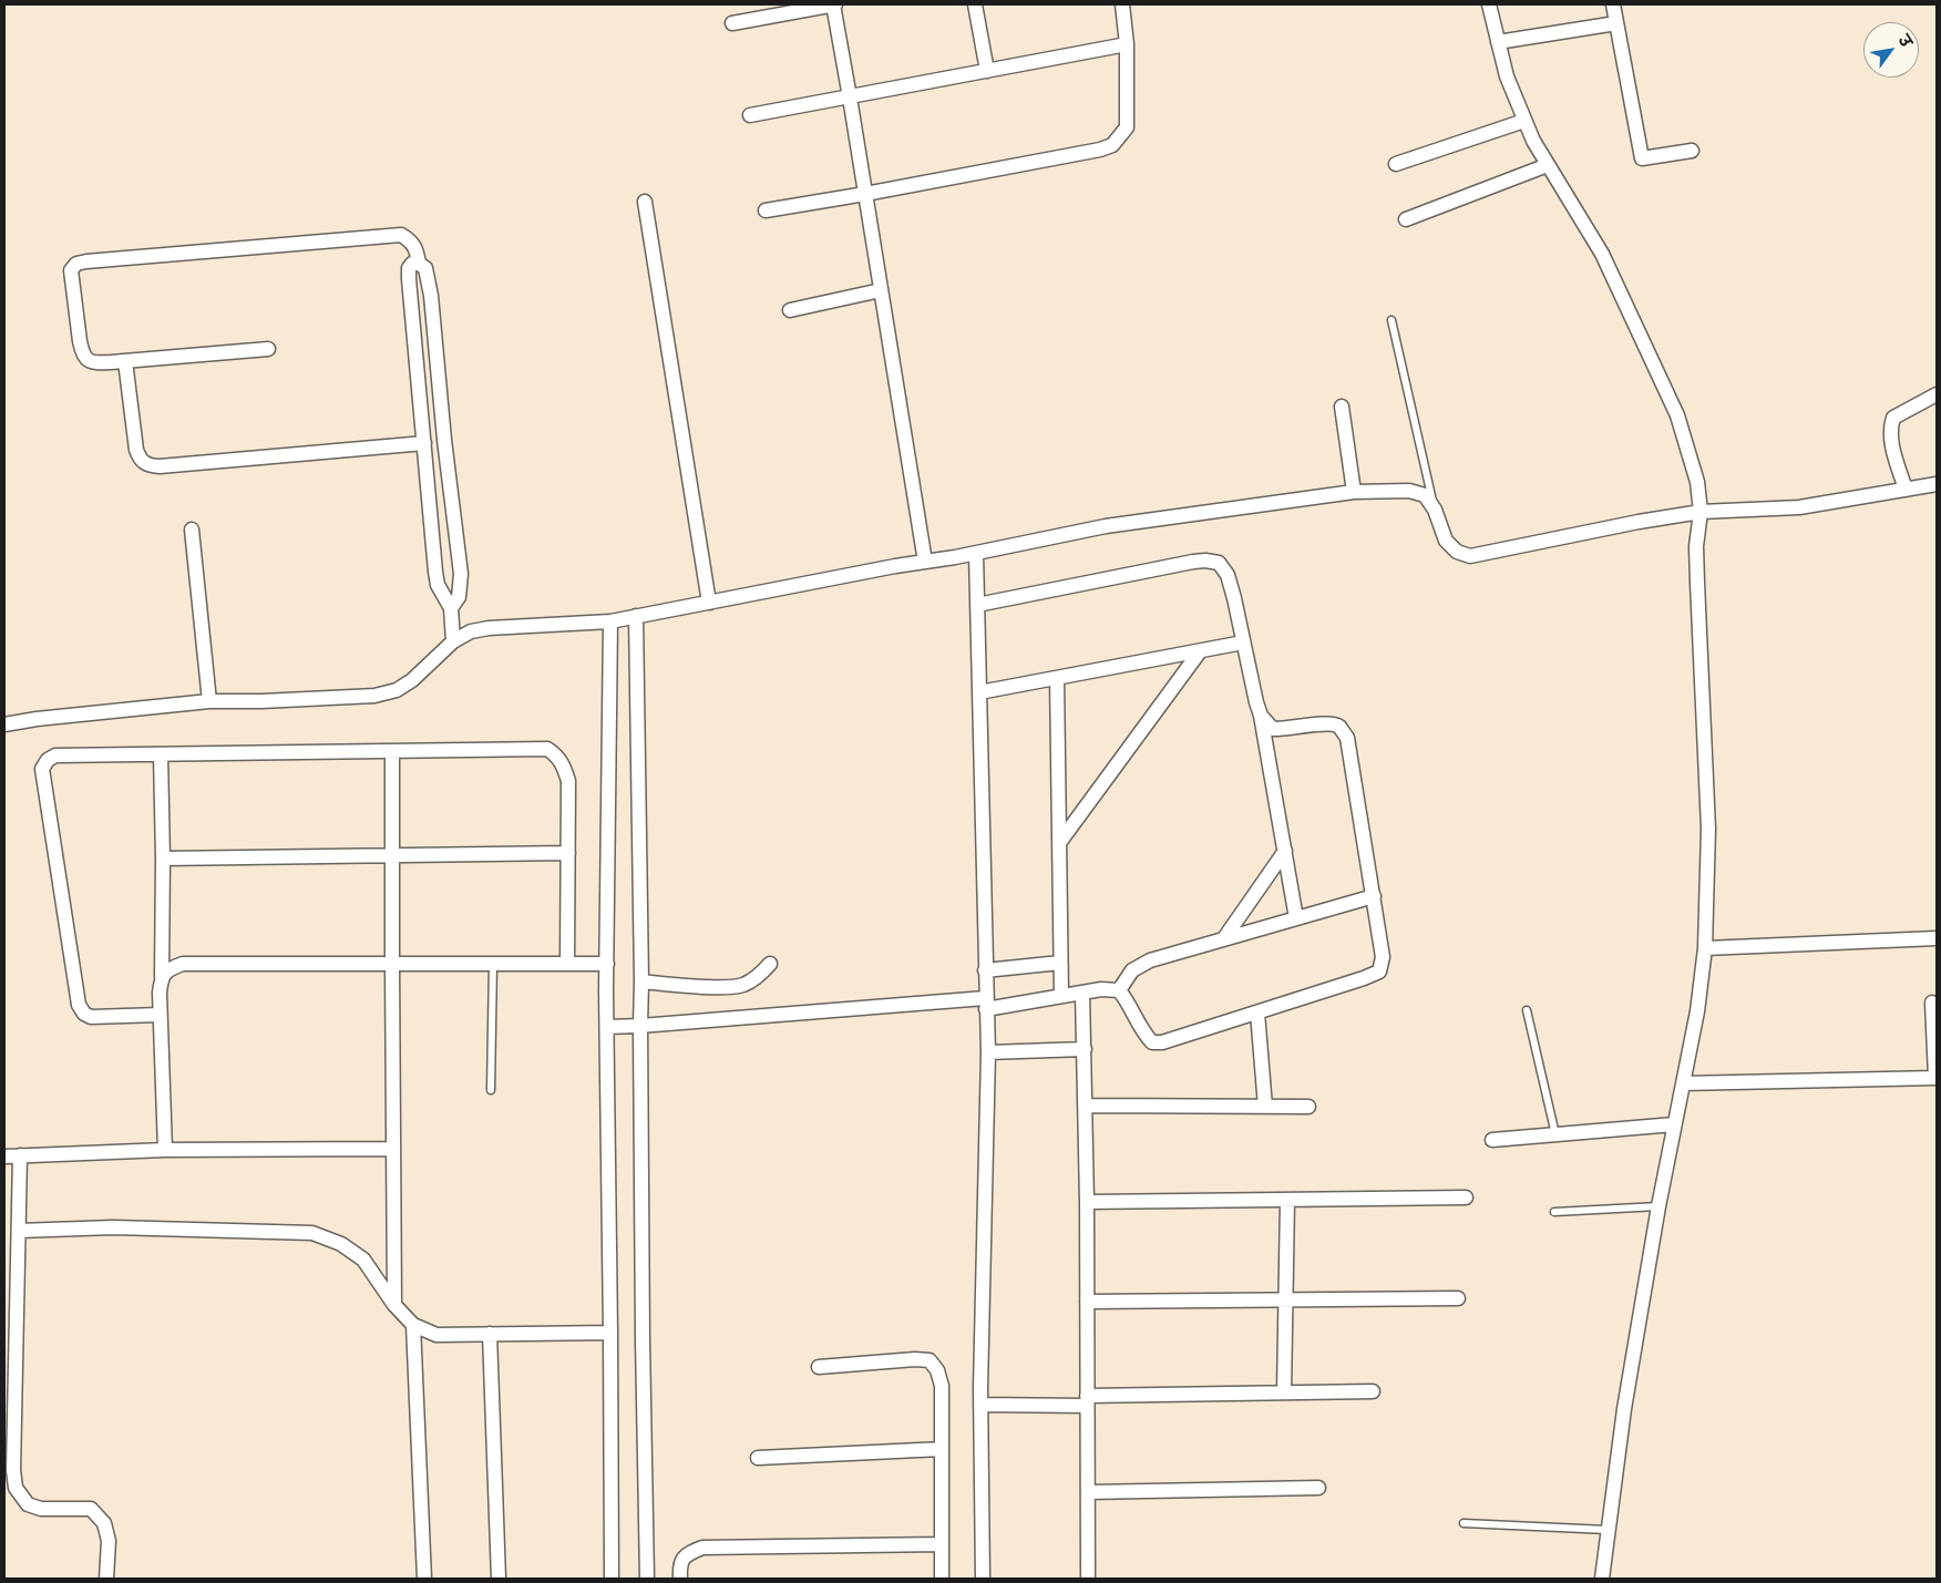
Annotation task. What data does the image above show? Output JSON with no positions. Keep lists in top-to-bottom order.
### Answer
{
  "north": "top right"
}
